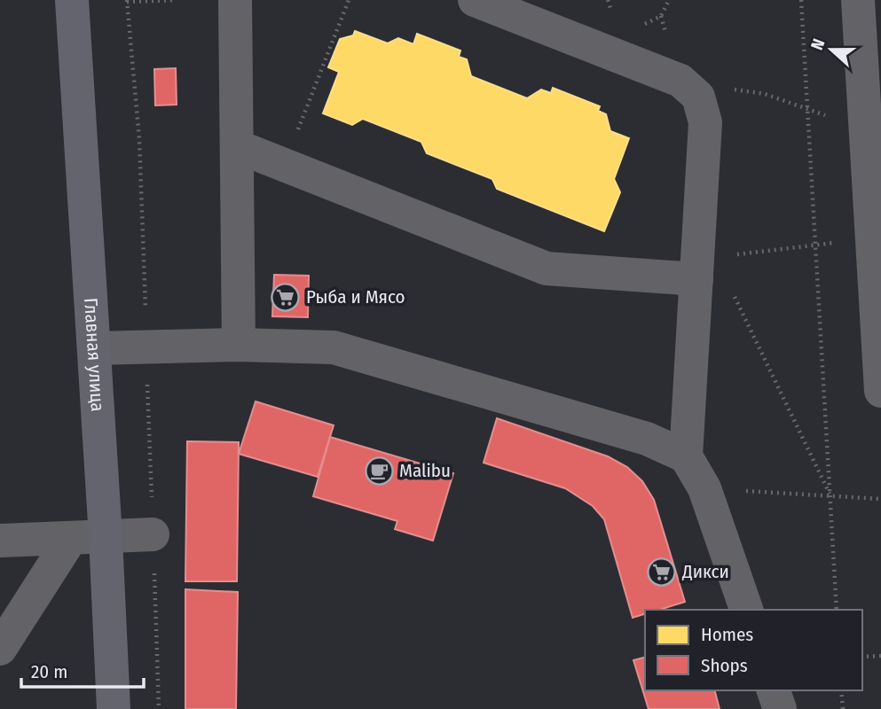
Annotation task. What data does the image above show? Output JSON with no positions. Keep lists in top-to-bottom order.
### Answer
{
  "streets": {
    "main road": ["Главная улица"]
  },
  "places": {
    "supermarket": ["Рыба и Мясо", "Дикси"],
    "cafe": ["Malibu"]
  },
  "legend": ["Homes", "Shops"],
  "scale_bar": "20 m",
  "north": "left"
}
